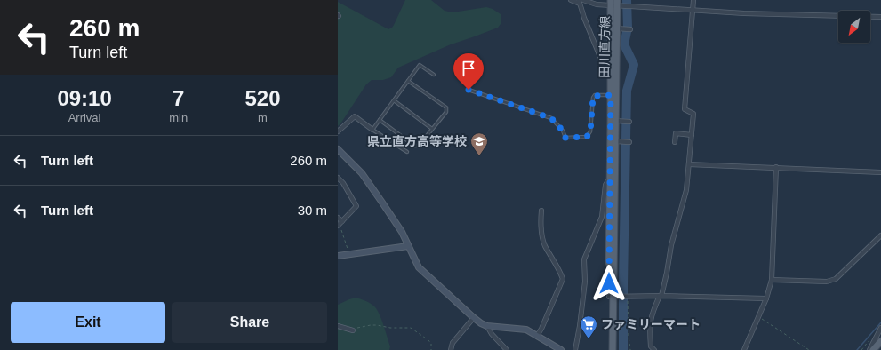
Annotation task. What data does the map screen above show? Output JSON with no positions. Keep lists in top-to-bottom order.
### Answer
{
  "streets": {
    "main road": ["田川直方線"]
  },
  "places": {
    "school or university": ["県立直方高等学校"],
    "supermarket": ["ファミリーマート"]
  },
  "north": "bottom left",
  "page": {
    "turn": ["260 m", "Turn left"],
    "eta": [
      "09:10",
      "Arrival",
      "7",
      "min",
      "520",
      "m"
    ],
    "list": [
      {
        "name": "Turn left",
        "value": "260 m"
      },
      {
        "name": "Turn left",
        "value": "30 m"
      }
    ],
    "buttons": ["Exit", "Share"]
  }
}
